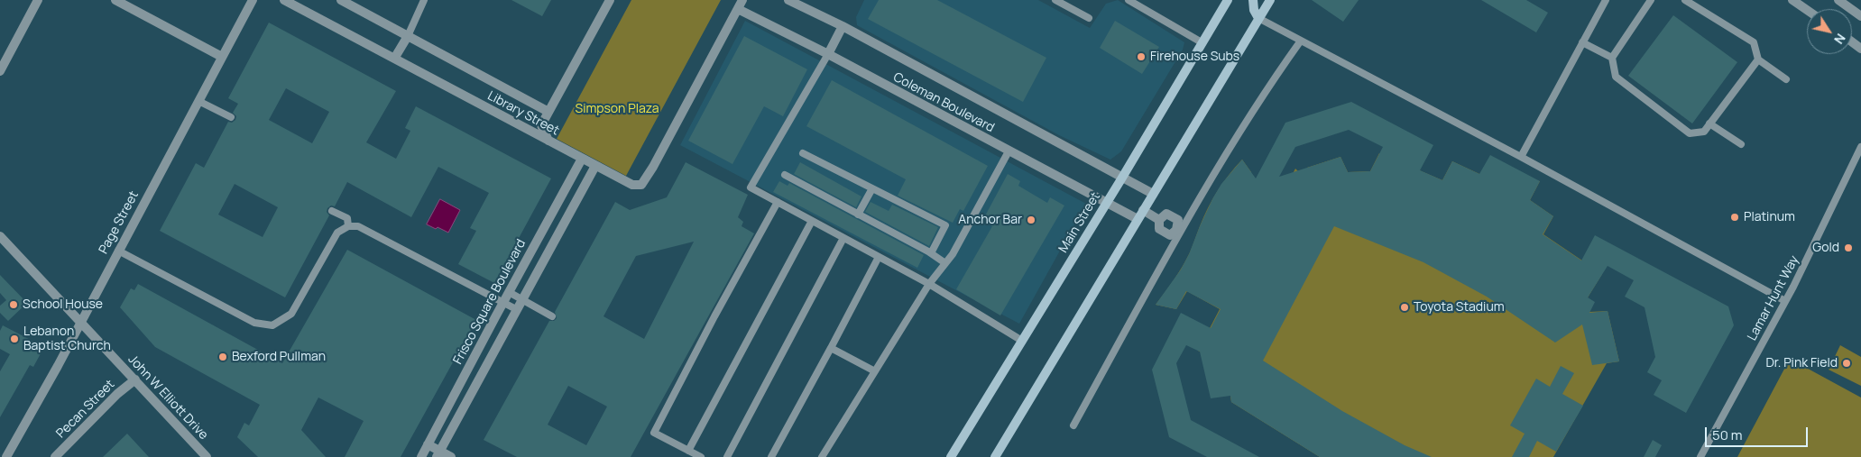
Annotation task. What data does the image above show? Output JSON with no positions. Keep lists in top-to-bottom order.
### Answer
{
  "streets": {
    "main road": ["Main Street"],
    "street": [
      "Coleman Boulevard",
      "Library Street",
      "Page Street",
      "Frisco Square Boulevard",
      "John W Elliott Drive",
      "Pecan Street"
    ],
    "lane": ["Lamar Hunt Way"]
  },
  "crossings": [
    ["Coleman Boulevard", "Library Street"],
    ["Coleman Boulevard", "Main Street"],
    ["Library Street", "Frisco Square Boulevard"],
    ["Page Street", "John W Elliott Drive"],
    ["John W Elliott Drive", "Pecan Street"]
  ],
  "parks": ["Simpson Plaza"],
  "places": [
    "Firehouse Subs",
    "Platinum",
    "Anchor Bar",
    "Gold",
    "School House",
    "Toyota Stadium",
    "Lebanon Baptist Church",
    "Bexford Pullman",
    "Dr. Pink Field"
  ],
  "scale_bar": "50 m",
  "north": "bottom right"
}
